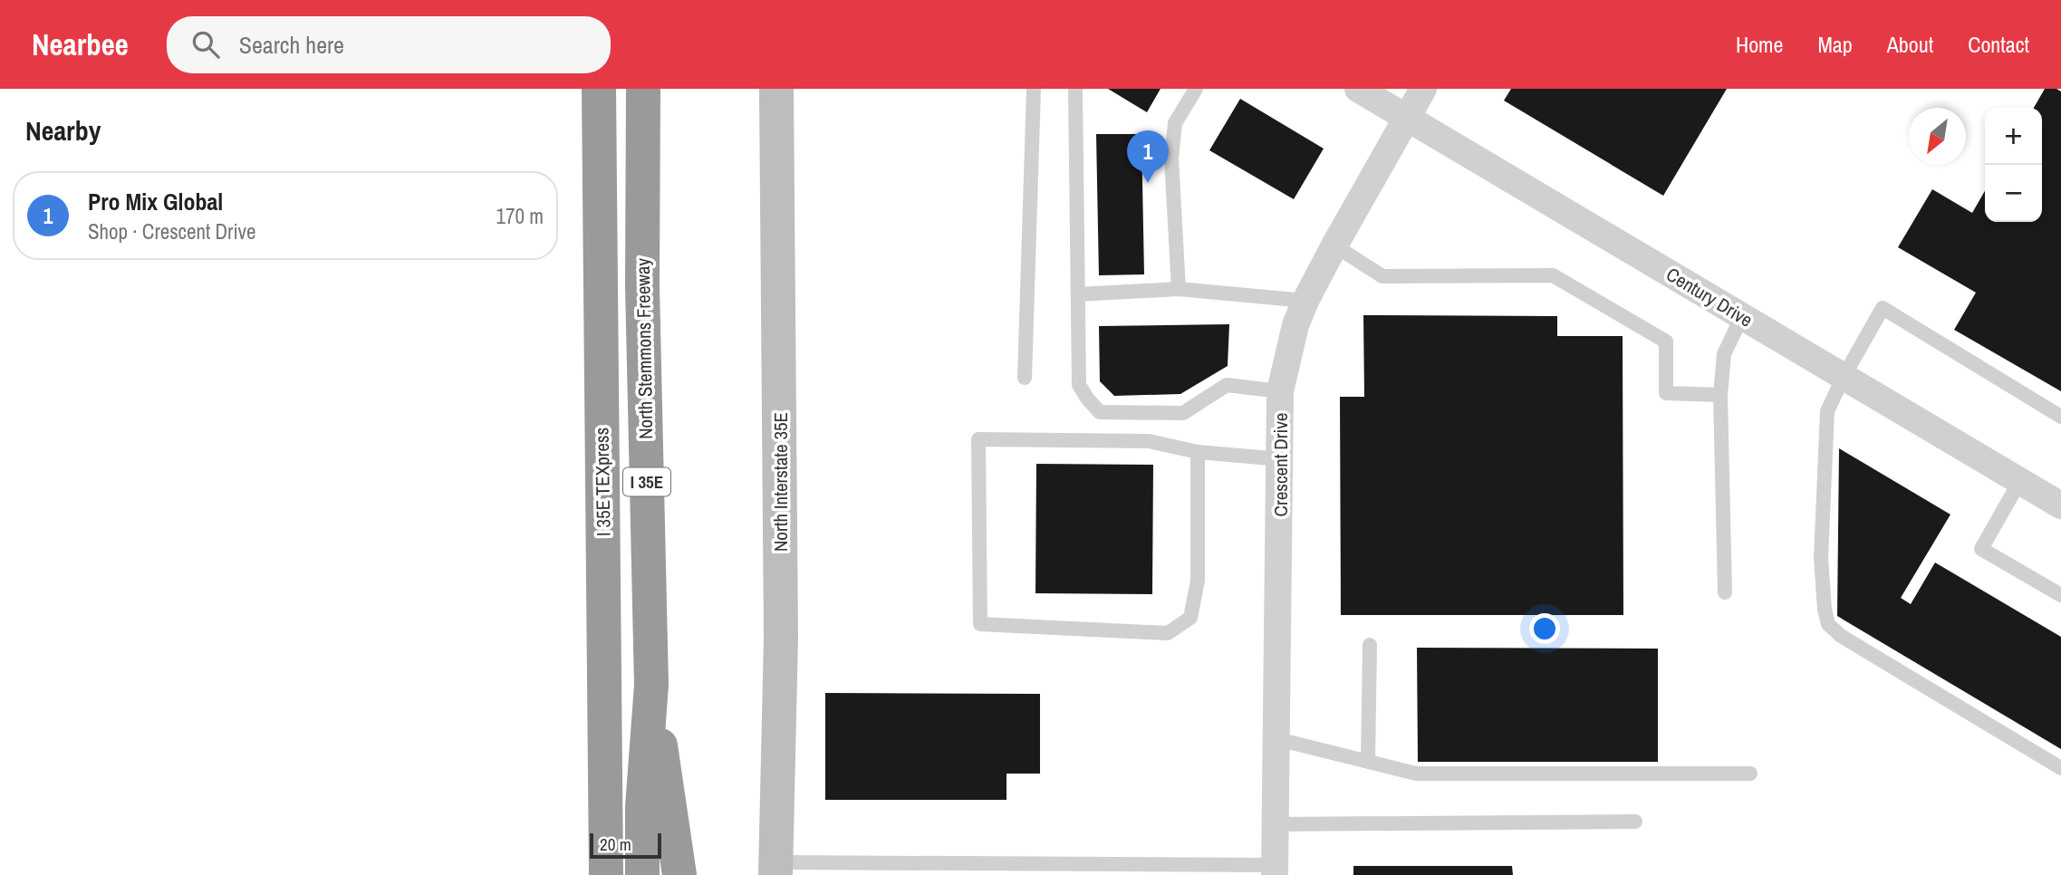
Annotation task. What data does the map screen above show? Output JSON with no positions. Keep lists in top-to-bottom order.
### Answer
{
  "streets": {
    "highway": ["North Stemmons Freeway", "I 35E TEXpress", "I 35E"],
    "main road": ["North Interstate 35E"],
    "street": ["Century Drive", "Crescent Drive"]
  },
  "crossings": [
    ["Century Drive", "Crescent Drive"]
  ],
  "scale_bar": "20 m",
  "north": "bottom left",
  "page": {
    "header": "Nearbee",
    "search": "Search here",
    "nav": [
      "Home",
      "Map",
      "About",
      "Contact"
    ],
    "heading": "Nearby",
    "map_buttons": ["+", "−"],
    "pins": "1",
    "list": [
      {
        "mark": "1",
        "name": "Pro Mix Global",
        "note": "Shop · Crescent Drive",
        "value": "170 m"
      }
    ],
    "scale": "20 m"
  }
}
